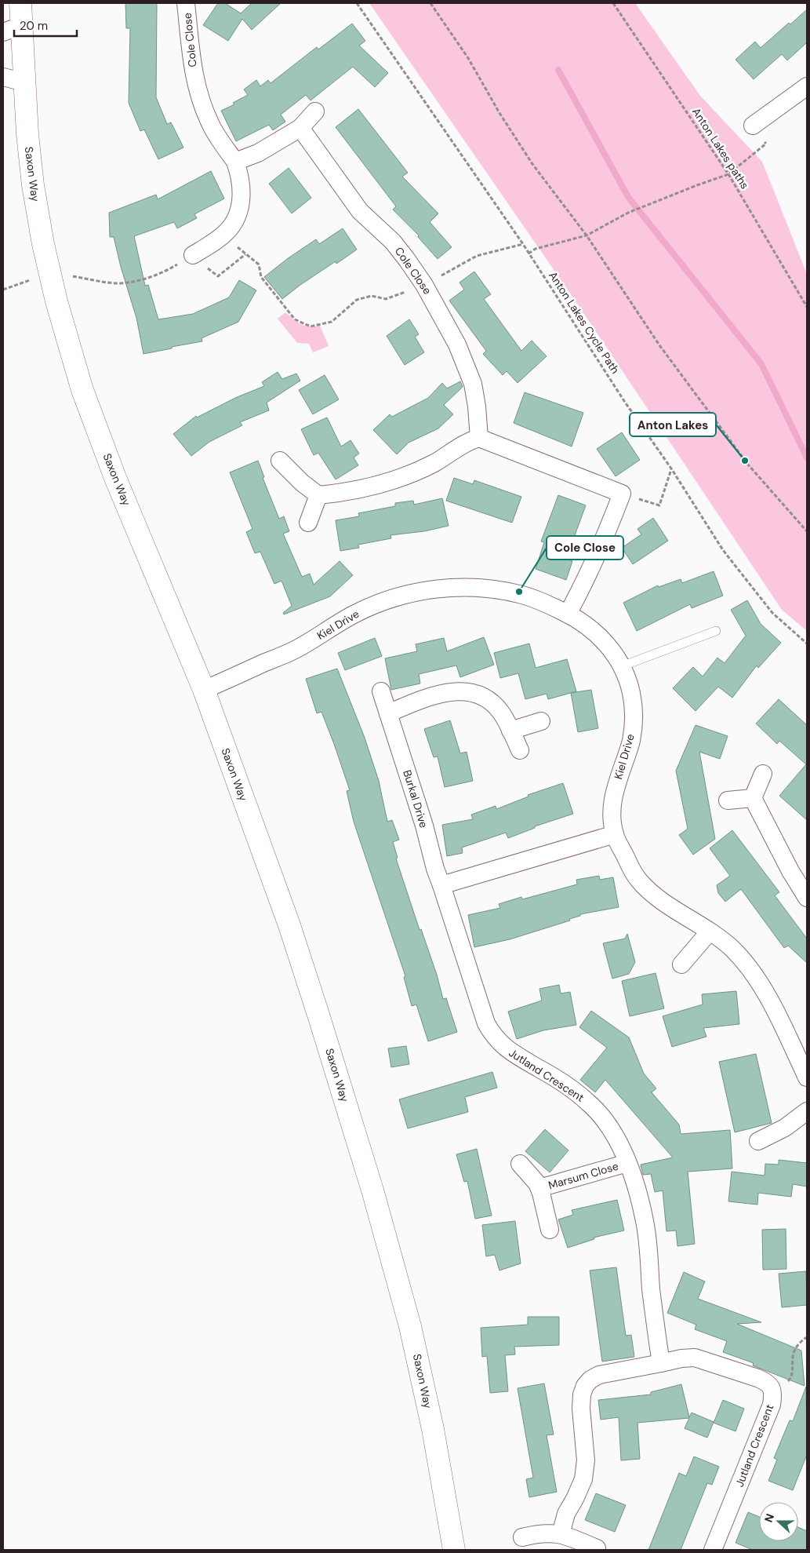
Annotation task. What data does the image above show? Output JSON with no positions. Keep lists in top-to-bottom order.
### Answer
{
  "streets": {
    "street": [
      "Cole Close",
      "Saxon Way",
      "Kiel Drive",
      "Burkal Drive",
      "Jutland Crescent",
      "Marsum Close"
    ],
    "path": ["Anton Lakes paths", "Anton Lakes Cycle Path"]
  },
  "crossings": [
    ["Saxon Way", "Kiel Drive"],
    ["Burkal Drive", "Jutland Crescent"],
    ["Jutland Crescent", "Marsum Close"]
  ],
  "places": ["Anton Lakes", "Cole Close"],
  "scale_bar": "20 m",
  "north": "left"
}
